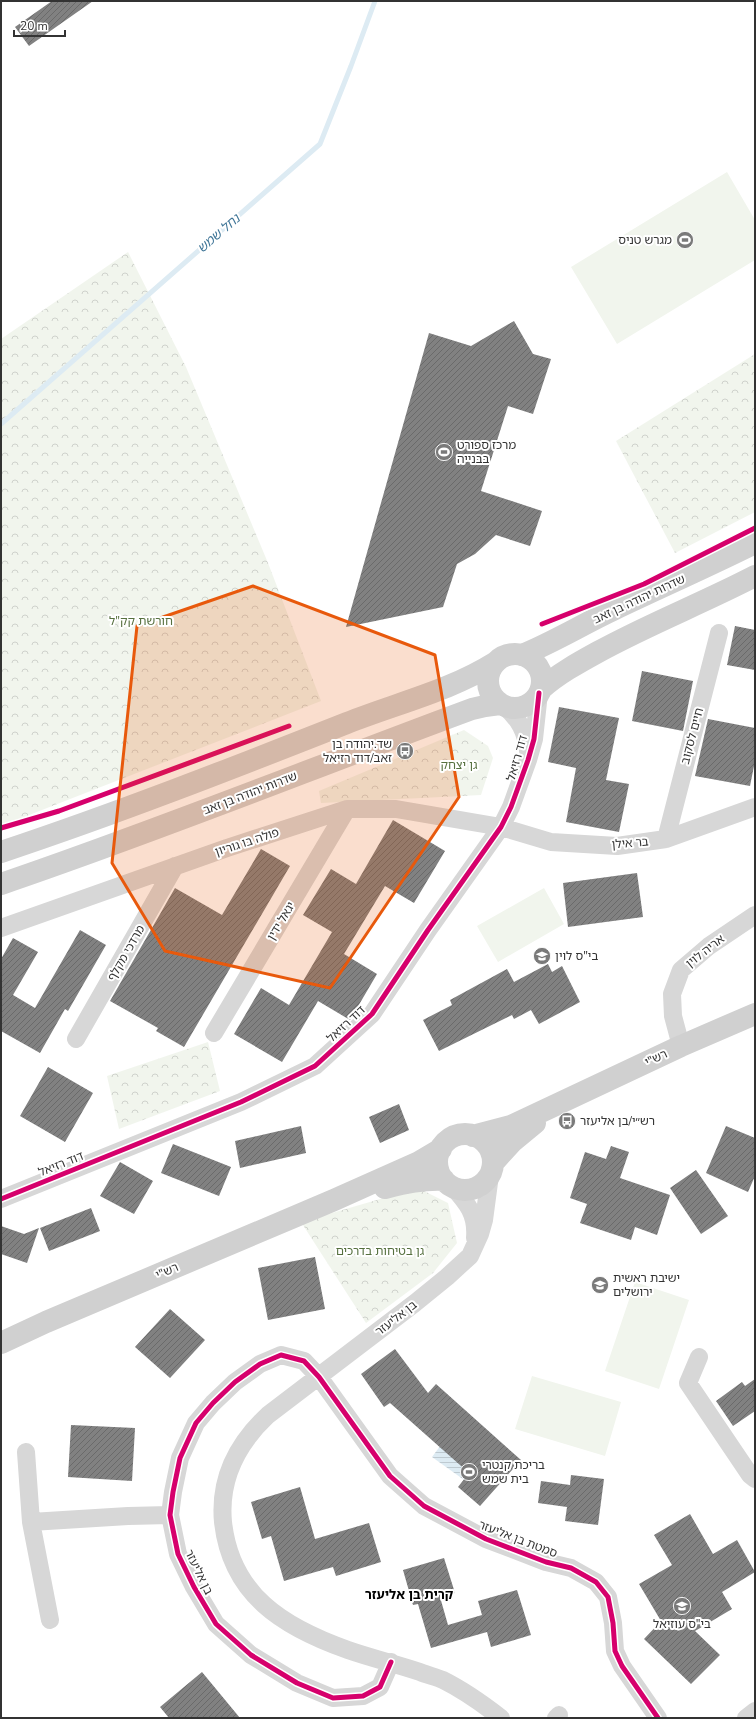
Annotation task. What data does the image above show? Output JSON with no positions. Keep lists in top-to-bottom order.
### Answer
{
  "streets": {
    "main road": ["שדרות יהודה בן זאב", "רש\"י"],
    "street": [
      "חיים לסקוב",
      "דוד רזיאל",
      "פולה בו גוריון",
      "בר אילן",
      "יגאל ידין",
      "אריה לוין",
      "מרדכי מקלף",
      "בן אליעזר",
      "סמטת בן אליעזר"
    ]
  },
  "crossings": [
    ["שדרות יהודה בן זאב", "דוד רזיאל"],
    ["חיים לסקוב", "בר אילן"],
    ["דוד רזיאל", "פולה בו גוריון"],
    ["דוד רזיאל", "בר אילן"],
    ["פולה בו גוריון", "בר אילן"],
    ["פולה בו גוריון", "יגאל ידין"],
    ["פולה בו גוריון", "מרדכי מקלף"],
    ["אריה לוין", "רש\"י"],
    ["רש\"י", "בן אליעזר"],
    ["בן אליעזר", "סמטת בן אליעזר"]
  ],
  "districts": ["קרית בן אליעזר"],
  "water": ["נחל שמש"],
  "parks": ["חורשת קק\"ל", "גן יצחק", "גן בטיחות בדרכים"],
  "places": {
    "sports": ["מגרש טניס", "מרכז ספורט בבנייה", "בריכת קנטרי בית שמש"],
    "bus stop": ["שד.יהודה בן זאב/דוד רזיאל", "רש״י/בן אליעזר"],
    "school or university": ["בי\"ס לוין", "ישיבת ראשית ירושלים", "בי\"ס עוזיאל"]
  },
  "scale_bar": "20 m"
}
